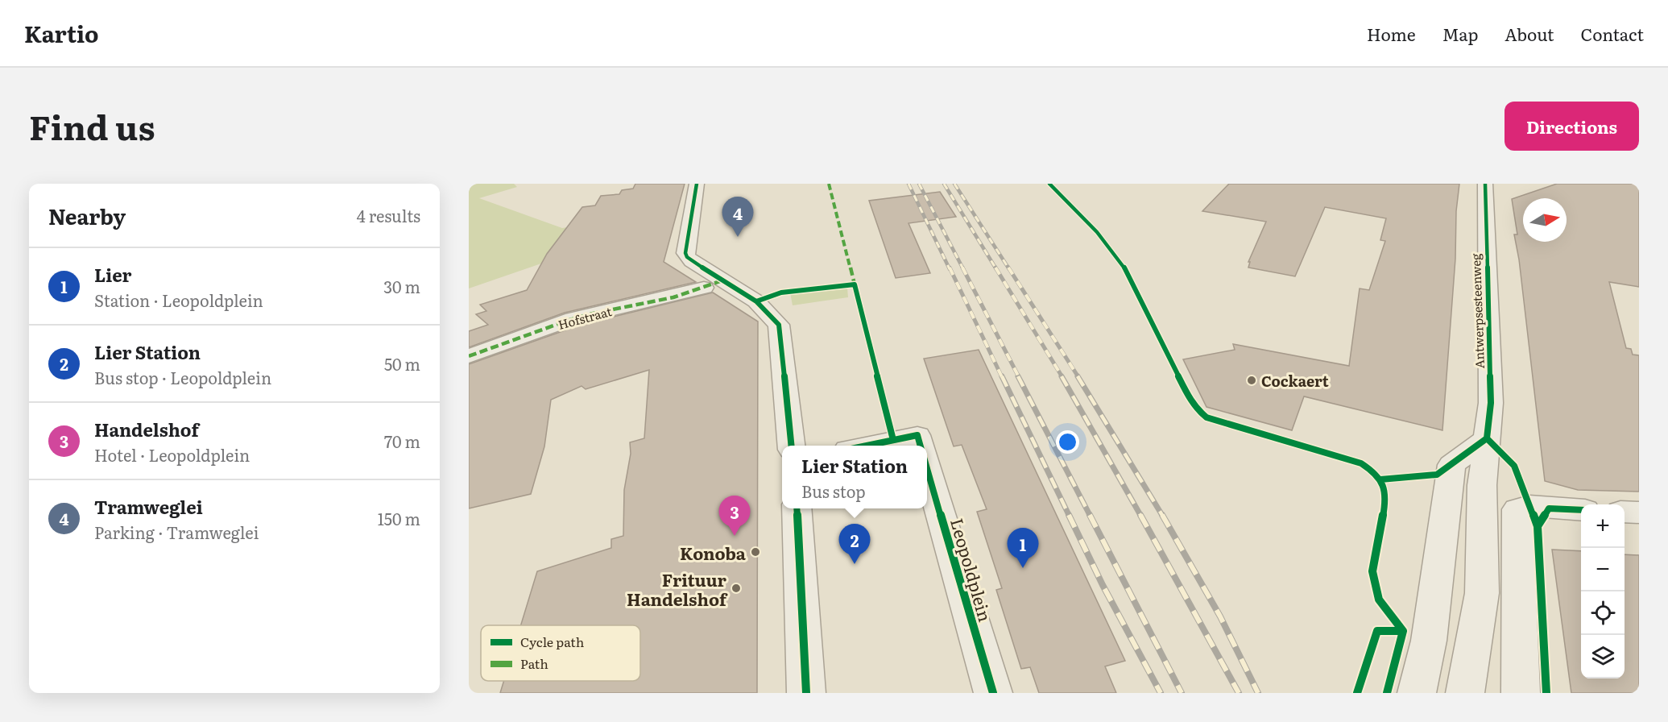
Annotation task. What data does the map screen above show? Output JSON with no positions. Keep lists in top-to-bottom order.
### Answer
{
  "streets": {
    "street": ["Antwerpsesteenweg", "Hofstraat", "Leopoldplein"]
  },
  "places": ["Cockaert", "Konoba", "Frituur Handelshof"],
  "legend": ["Cycle path", "Path"],
  "north": "right",
  "page": {
    "header": "Kartio",
    "nav": [
      "Home",
      "Map",
      "About",
      "Contact"
    ],
    "title": "Find us",
    "buttons": "Directions",
    "heading": ["Nearby", "4 results"],
    "pins": [
      "4",
      "3",
      "2",
      "1"
    ],
    "list": [
      {
        "mark": "1",
        "name": "Lier",
        "note": "Station · Leopoldplein",
        "value": "30 m"
      },
      {
        "mark": "2",
        "name": "Lier Station",
        "note": "Bus stop · Leopoldplein",
        "value": "50 m"
      },
      {
        "mark": "3",
        "name": "Handelshof",
        "note": "Hotel · Leopoldplein",
        "value": "70 m"
      },
      {
        "mark": "4",
        "name": "Tramweglei",
        "note": "Parking · Tramweglei",
        "value": "150 m"
      }
    ],
    "popup": ["Lier Station", "Bus stop"],
    "map_buttons": ["+", "−"]
  }
}
